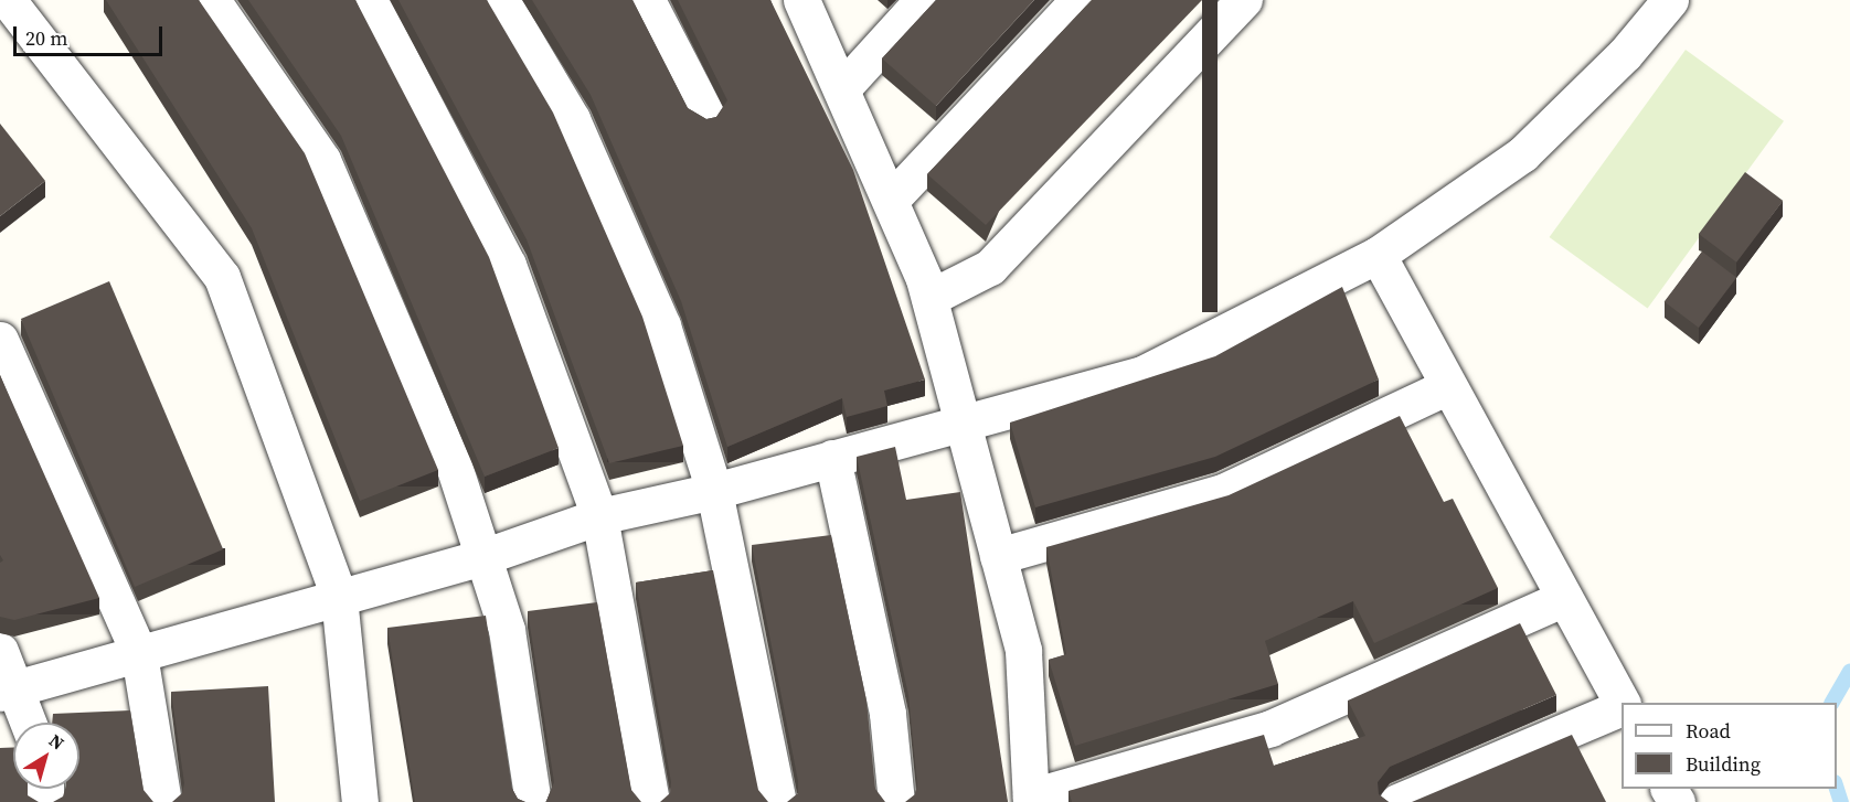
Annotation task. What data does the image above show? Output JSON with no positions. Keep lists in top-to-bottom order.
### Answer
{
  "legend": ["Road", "Building"],
  "scale_bar": "20 m",
  "north": "top right"
}
